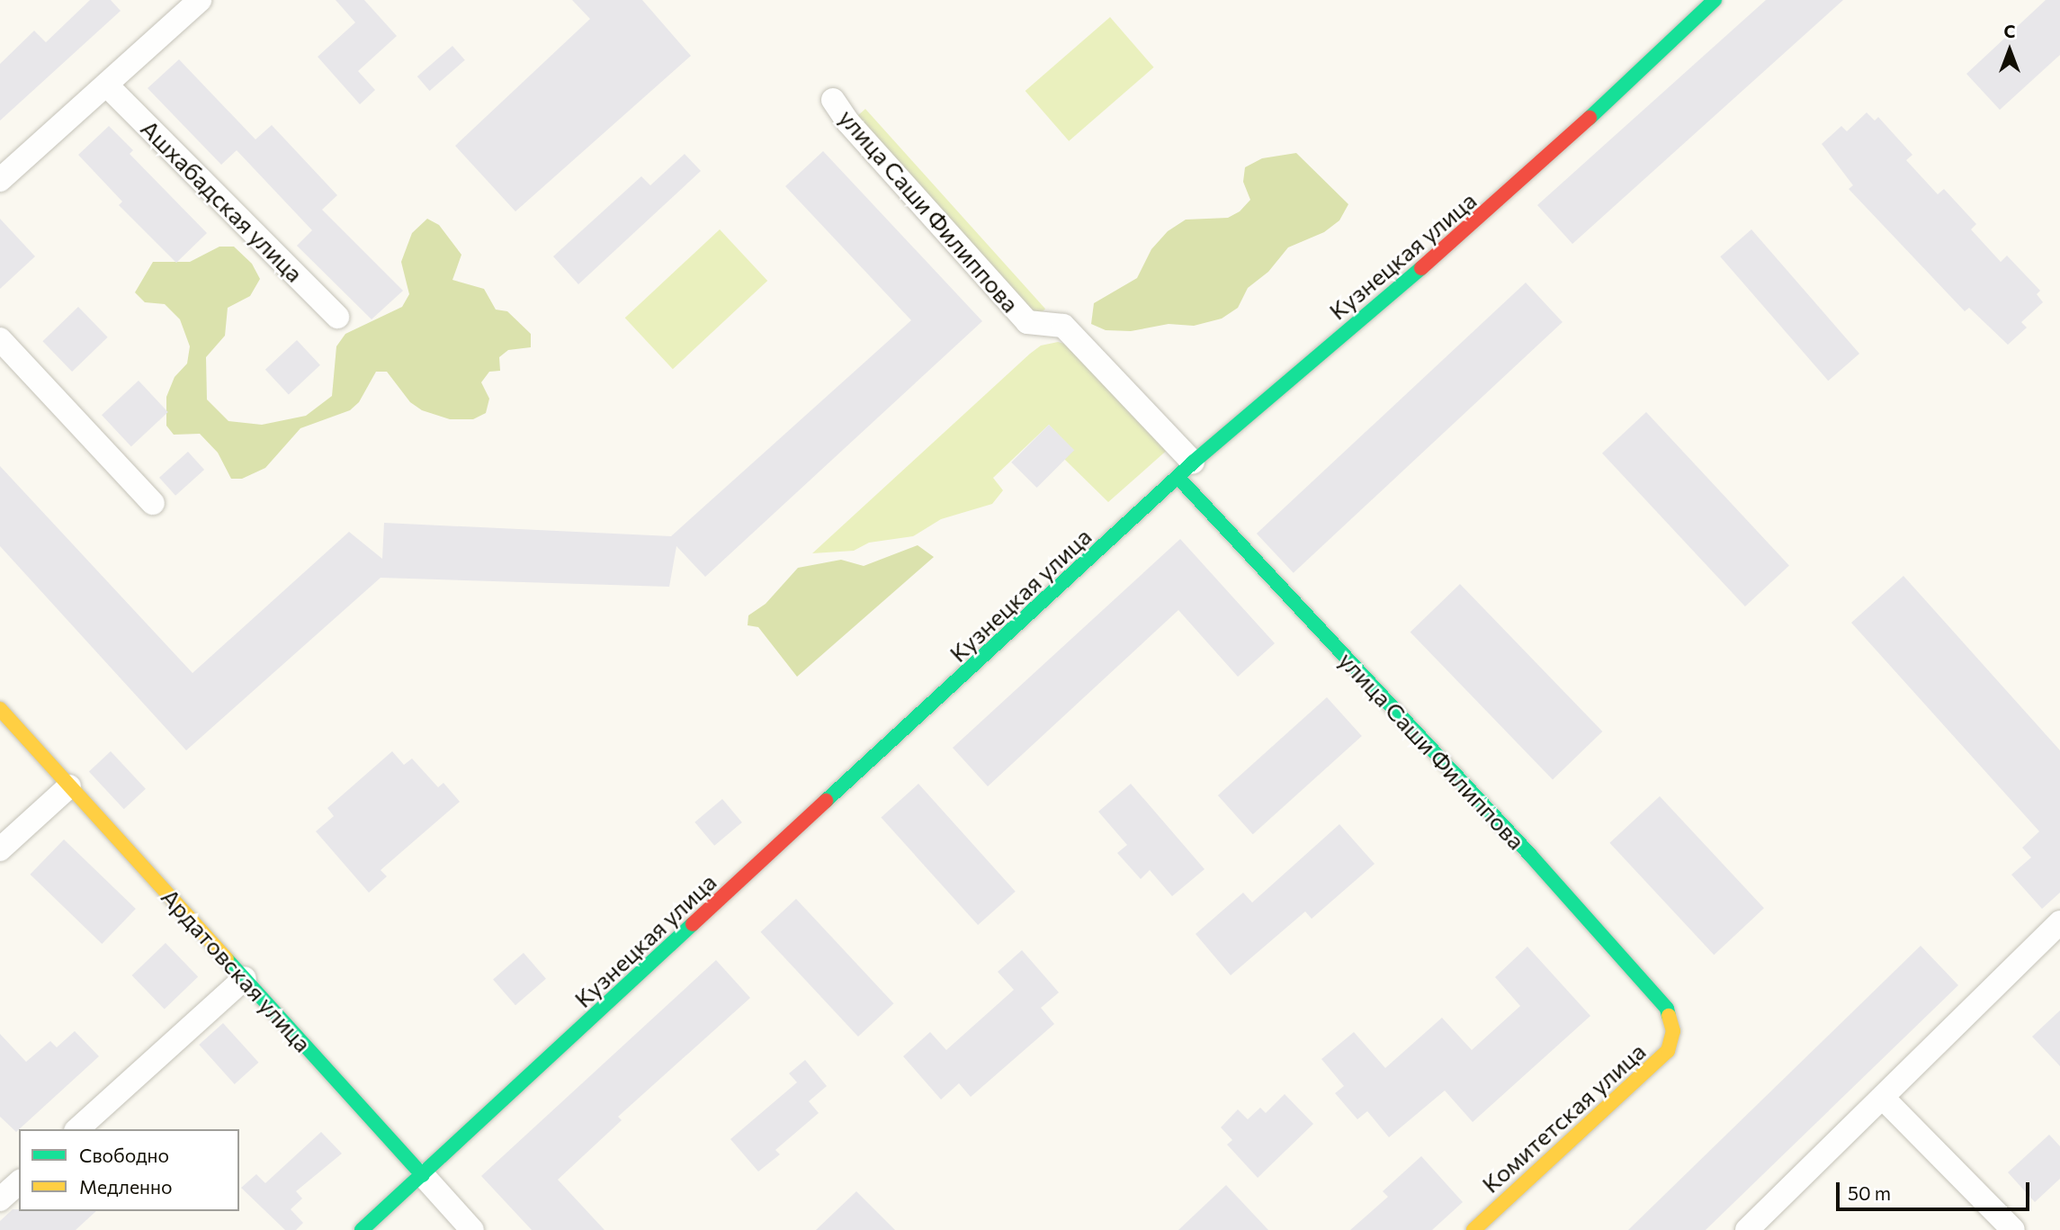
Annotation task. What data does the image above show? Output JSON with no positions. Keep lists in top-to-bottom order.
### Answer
{
  "streets": {
    "street": [
      "Ашхабадская улица",
      "улица Саши Филиппова",
      "Кузнецкая улица",
      "Ардатовская улица",
      "Комитетская улица"
    ]
  },
  "crossings": [
    ["улица Саши Филиппова", "Кузнецкая улица"],
    ["улица Саши Филиппова", "Комитетская улица"],
    ["Кузнецкая улица", "Ардатовская улица"]
  ],
  "legend": ["Свободно", "Медленно"],
  "scale_bar": "50 m",
  "north": "top"
}
